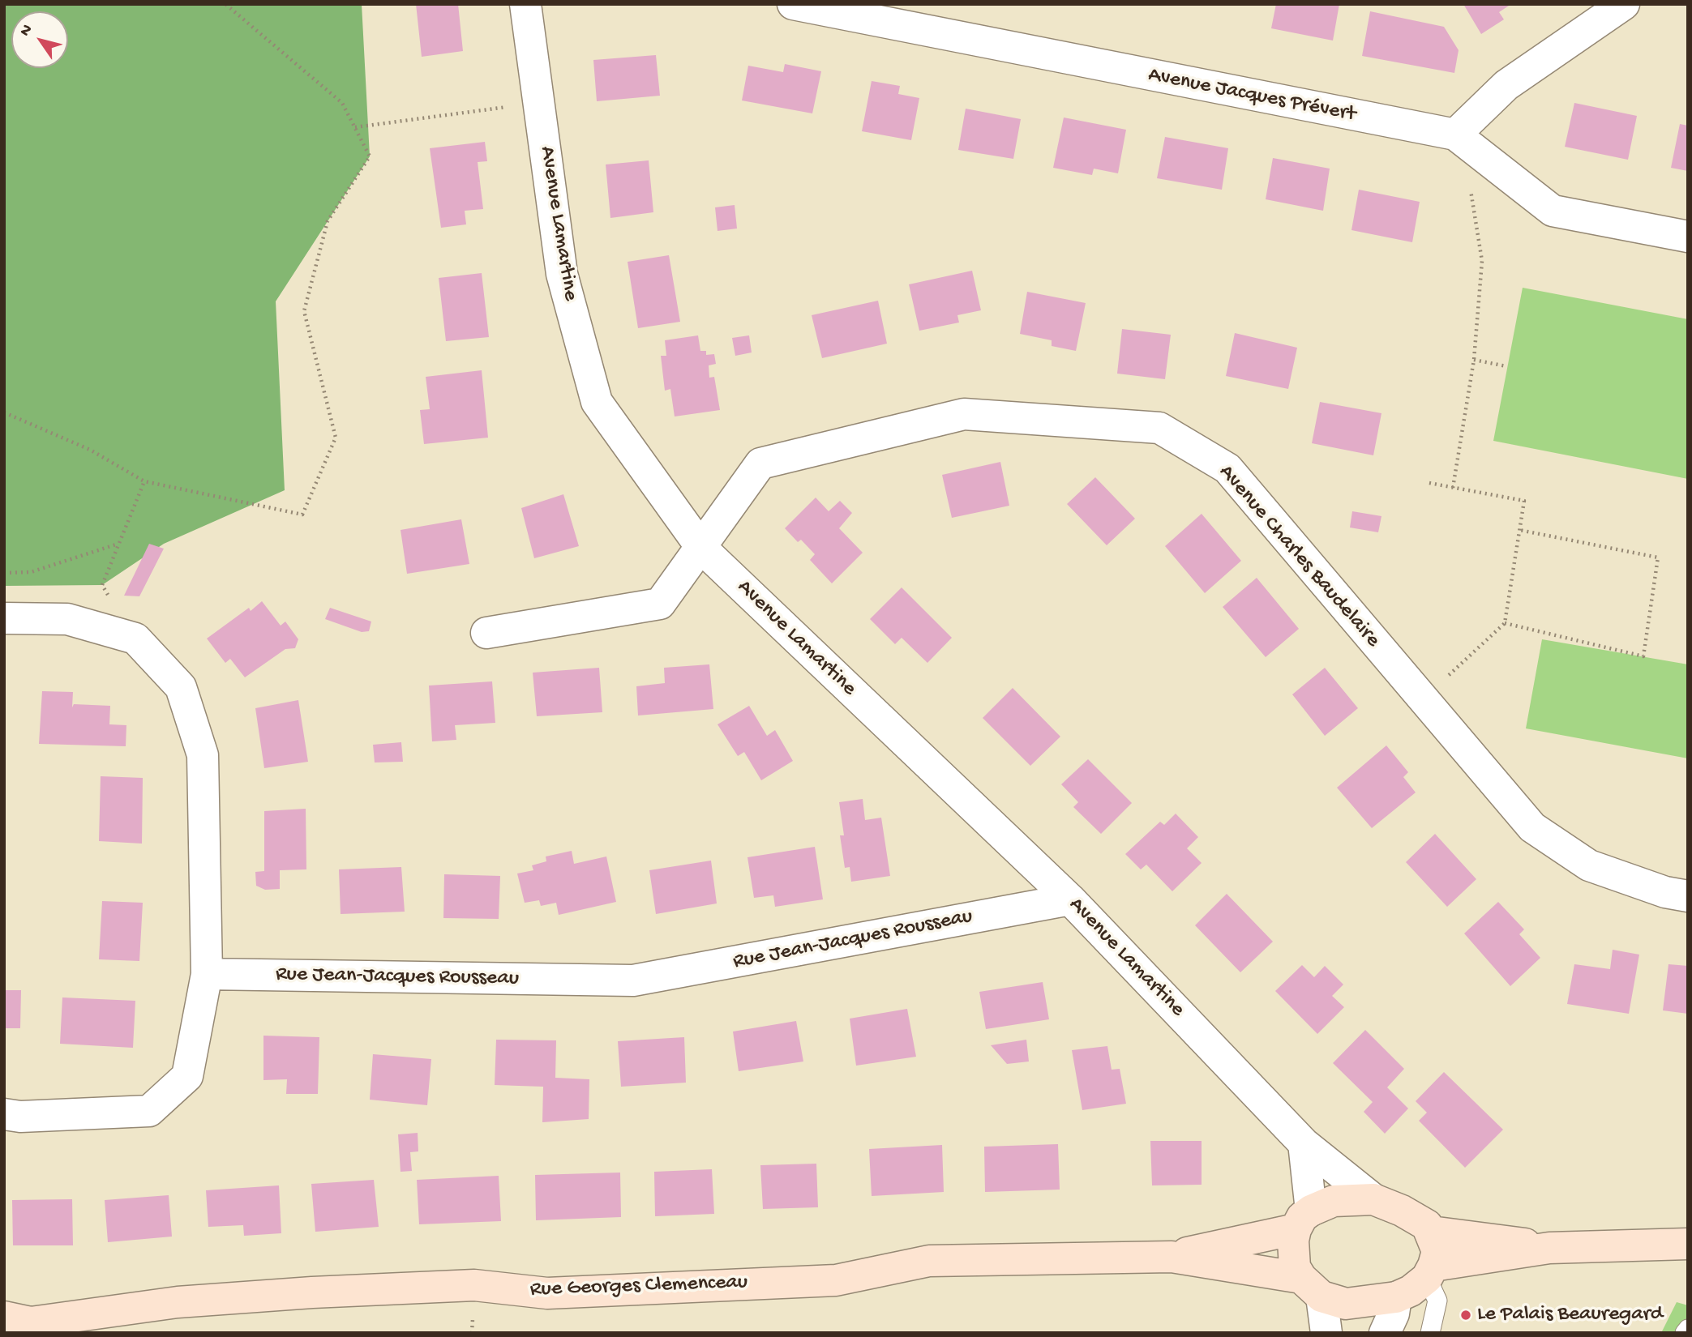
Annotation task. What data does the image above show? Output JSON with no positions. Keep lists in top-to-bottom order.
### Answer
{
  "streets": {
    "street": [
      "Avenue Jacques Prévert",
      "Avenue Lamartine",
      "Avenue Charles Baudelaire",
      "Rue Jean-Jacques Rousseau",
      "Rue Georges Clemenceau"
    ]
  },
  "crossings": [
    ["Avenue Lamartine", "Avenue Charles Baudelaire"],
    ["Avenue Lamartine", "Rue Jean-Jacques Rousseau"],
    ["Avenue Lamartine", "Rue Georges Clemenceau"]
  ],
  "places": ["Le Palais Beauregard"],
  "north": "top left"
}
